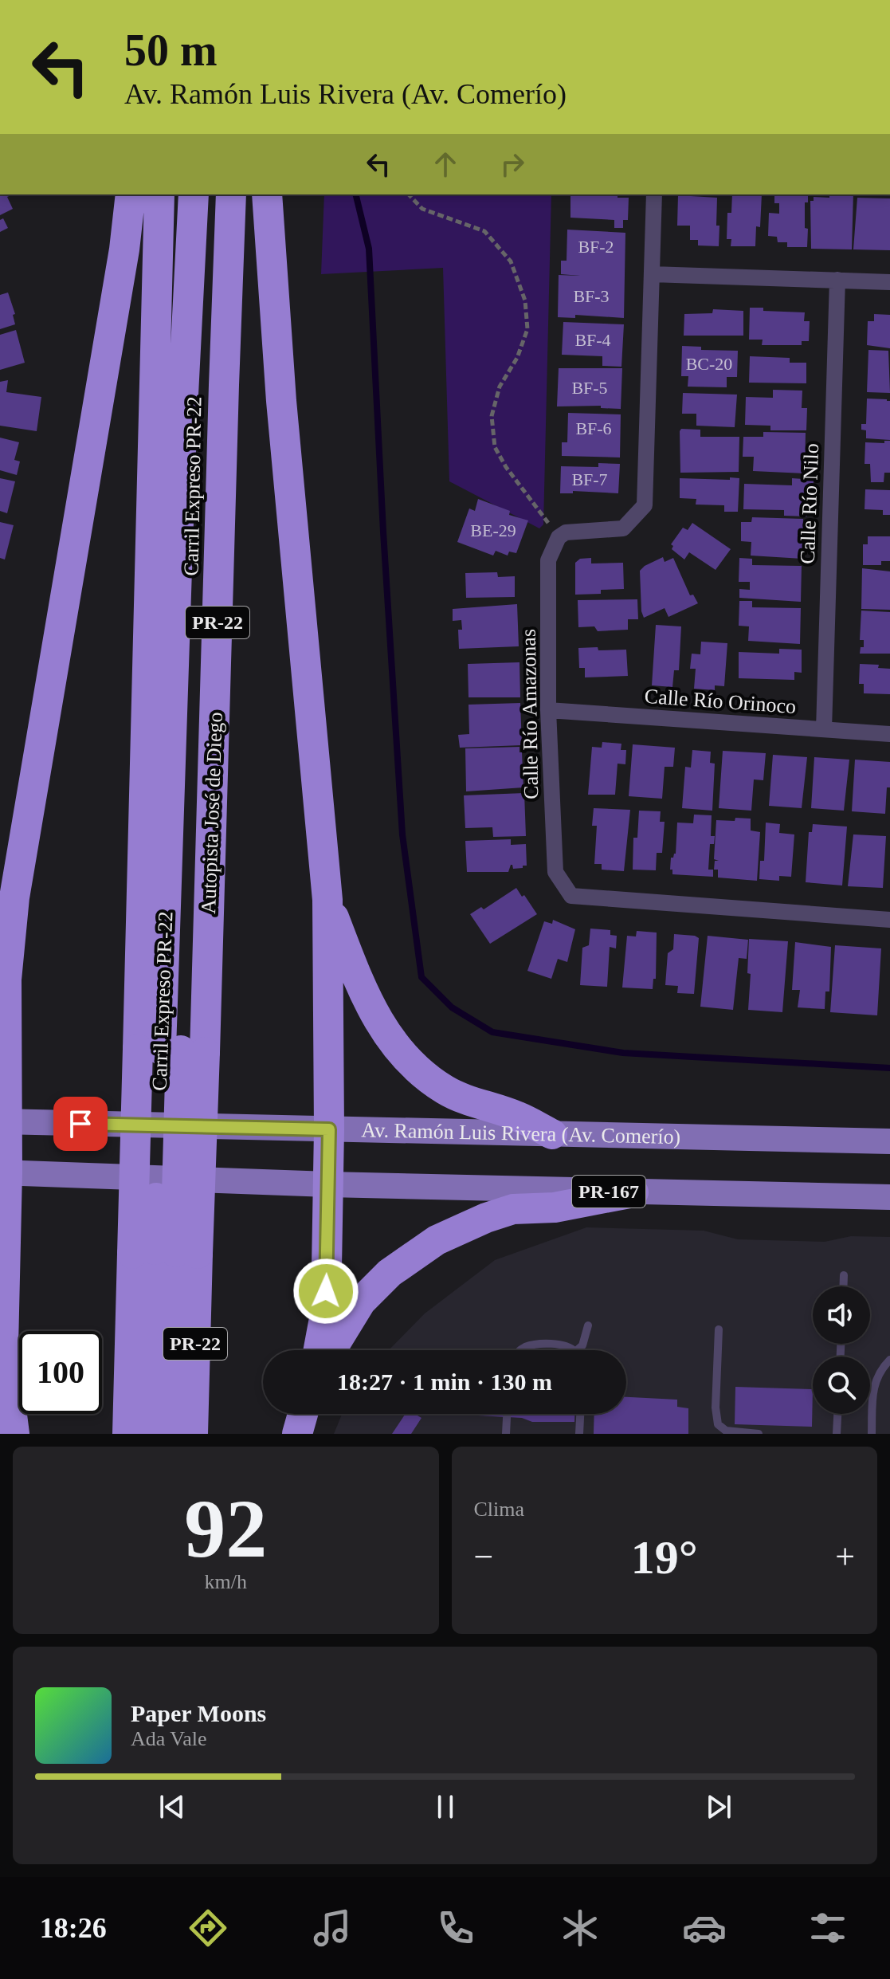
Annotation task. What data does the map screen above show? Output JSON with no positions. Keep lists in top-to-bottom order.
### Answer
{
  "streets": {
    "highway": ["Carril Expreso PR-22", "PR-22", "Autopista José de Diego"],
    "main road": ["Av. Ramón Luis Rivera (Av. Comerío)", "PR-167"],
    "street": ["Calle Río Nilo", "Calle Río Orinoco", "Calle Río Amazonas"]
  },
  "crossings": [
    ["Carril Expreso PR-22", "Autopista José de Diego"],
    ["Calle Río Nilo", "Calle Río Orinoco"],
    ["Calle Río Orinoco", "Calle Río Amazonas"]
  ],
  "house_numbers": [
    "BF-2",
    "BF-3",
    "BF-4",
    "BC-20",
    "BF-5",
    "BF-6",
    "BF-7",
    "BE-29"
  ],
  "page": {
    "turn": ["50 m", "Av. Ramón Luis Rivera (Av. Comerío)"],
    "limit": "100",
    "trip": "18:27 · 1 min · 130 m",
    "tile": [
      ["92", "km/h"],
      "Clima"
    ],
    "heat": ["−", "19°", "+"],
    "song": ["Paper Moons", "Ada Vale"],
    "tabs": "18:26"
  }
}
